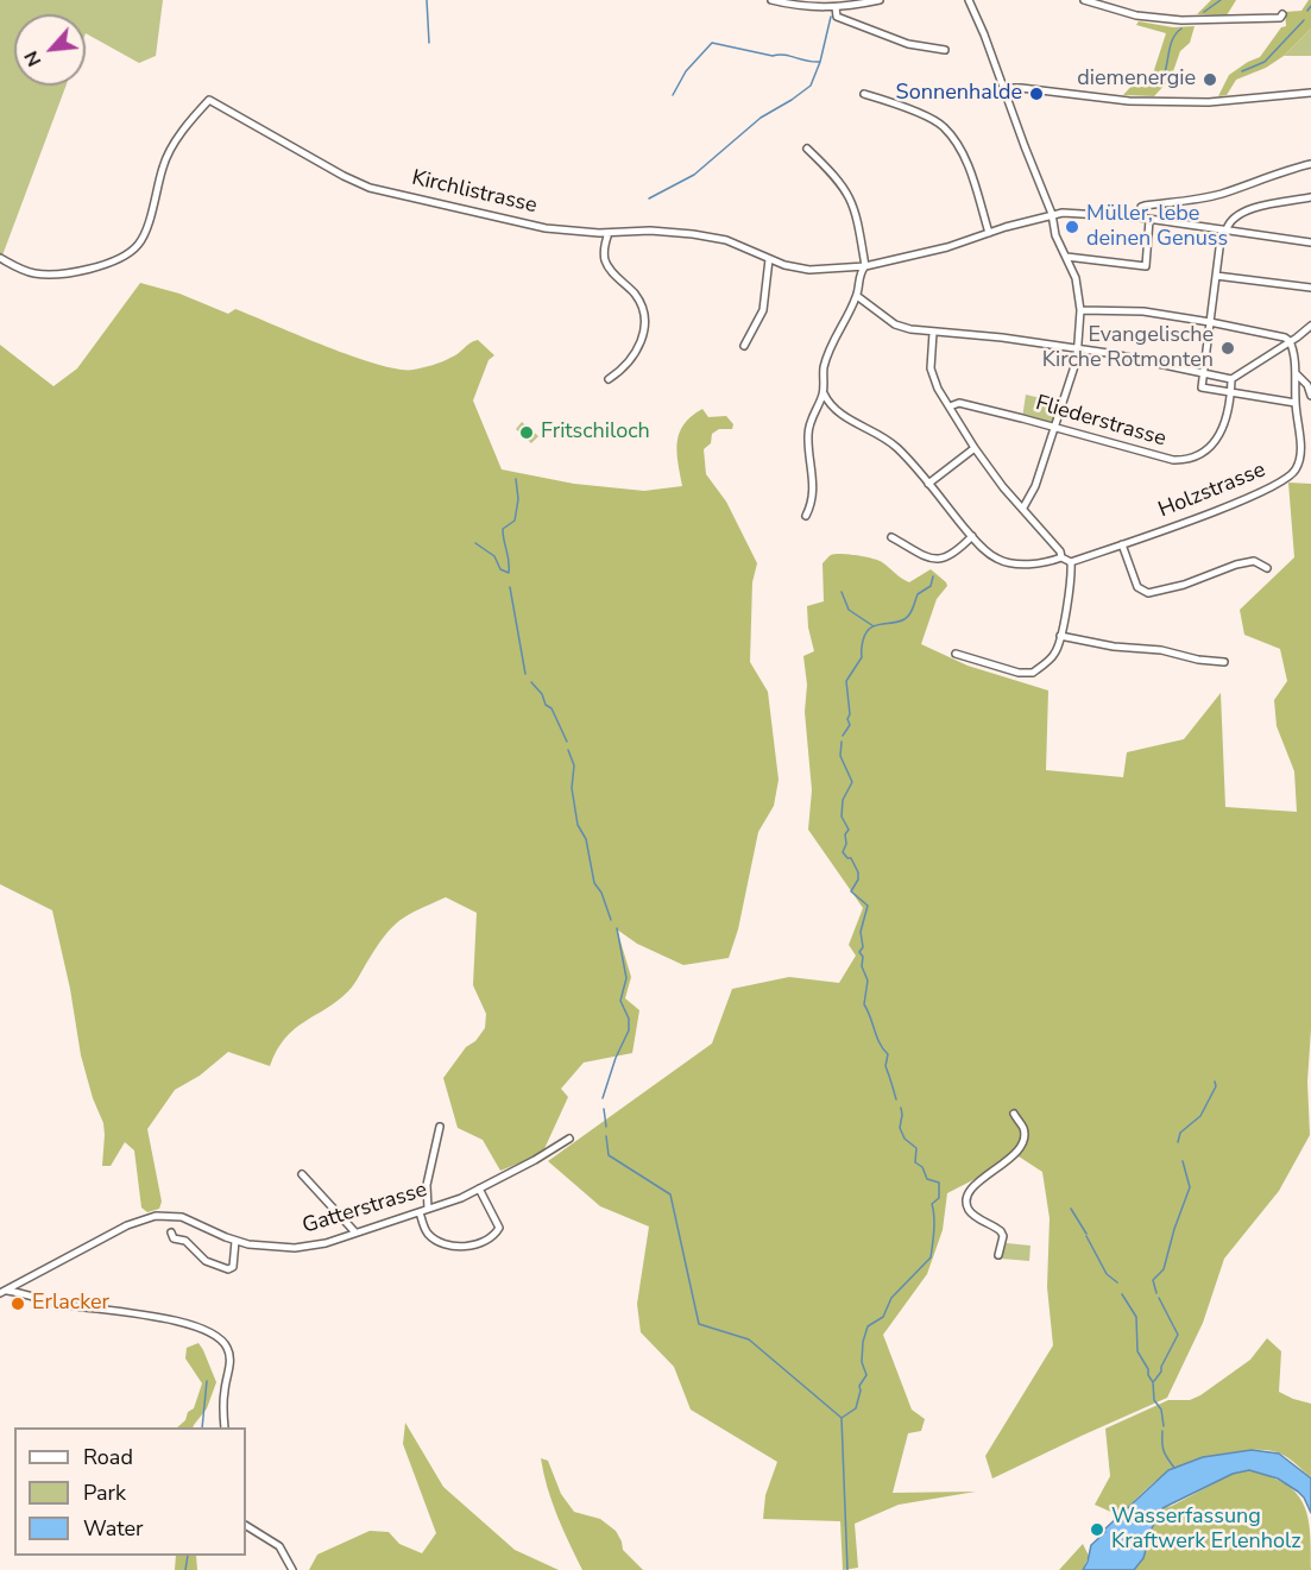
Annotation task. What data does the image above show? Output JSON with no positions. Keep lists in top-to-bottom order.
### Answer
{
  "streets": {
    "street": [
      "Kirchlistrasse",
      "Fliederstrasse",
      "Holzstrasse",
      "Gatterstrasse"
    ]
  },
  "places": [
    "diemenergie",
    "Sonnenhalde",
    "Müller, lebe deinen Genuss",
    "Evangelische Kirche Rotmonten",
    "Fritschiloch",
    "Erlacker",
    "Wasserfassung Kraftwerk Erlenholz"
  ],
  "legend": ["Road", "Park", "Water"],
  "north": "bottom left"
}
